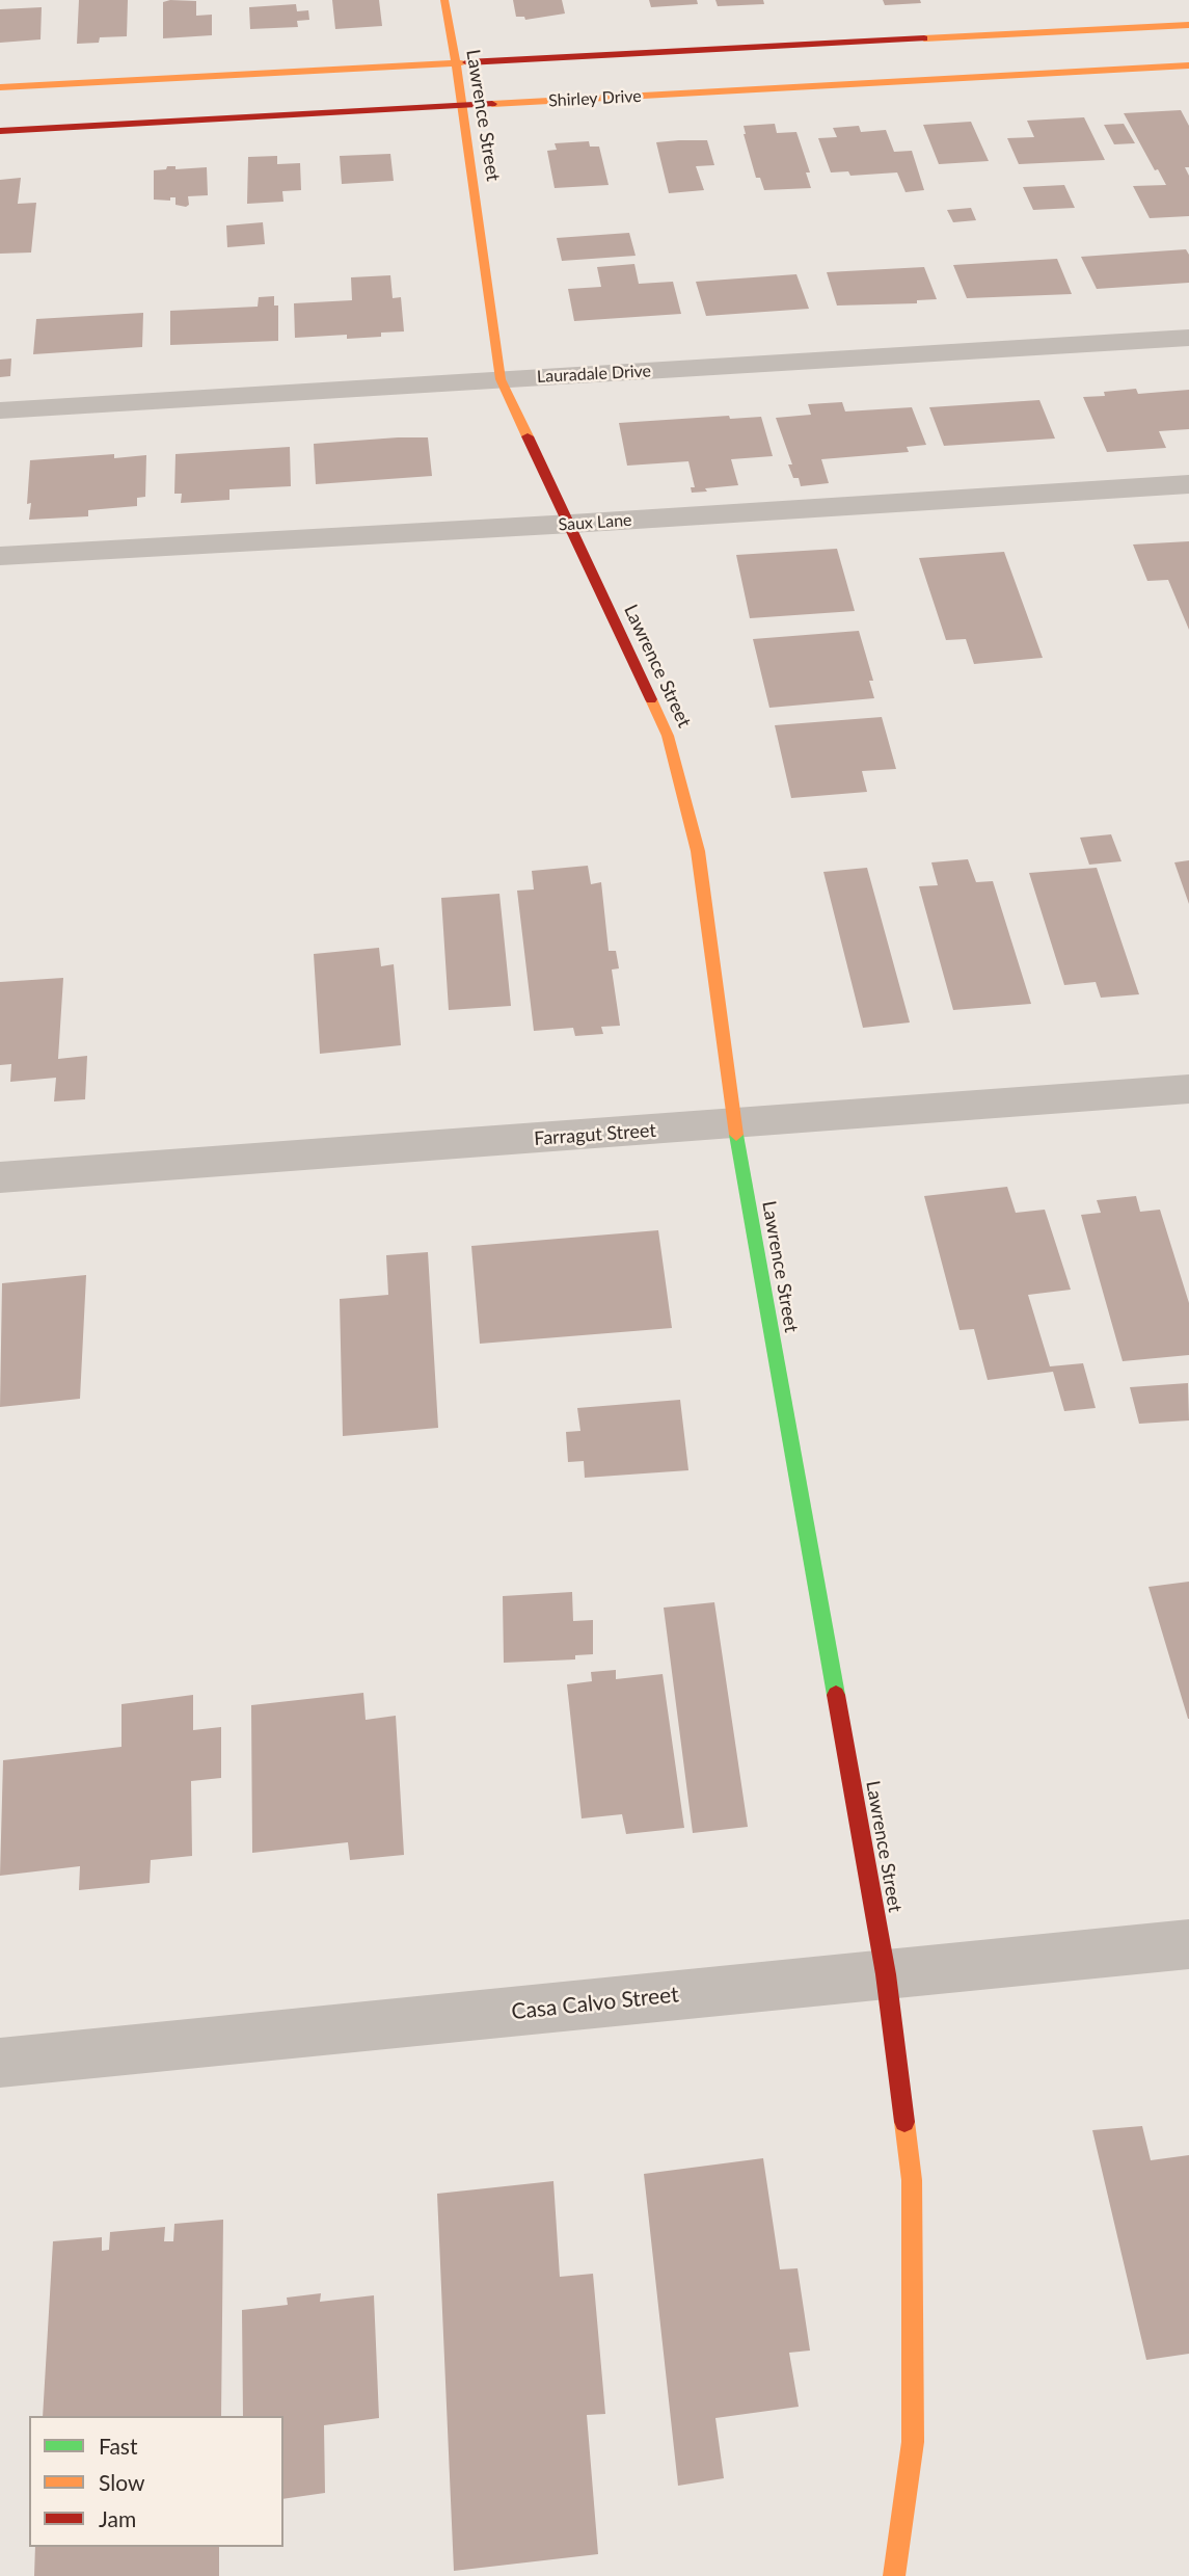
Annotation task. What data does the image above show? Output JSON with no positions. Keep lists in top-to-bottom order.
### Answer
{
  "streets": {
    "street": [
      "Shirley Drive",
      "Lawrence Street",
      "Lauradale Drive",
      "Saux Lane",
      "Farragut Street",
      "Casa Calvo Street"
    ]
  },
  "crossings": [
    ["Shirley Drive", "Lawrence Street"],
    ["Lawrence Street", "Lauradale Drive"],
    ["Lawrence Street", "Saux Lane"],
    ["Lawrence Street", "Farragut Street"],
    ["Lawrence Street", "Casa Calvo Street"]
  ],
  "legend": ["Fast", "Slow", "Jam"]
}
